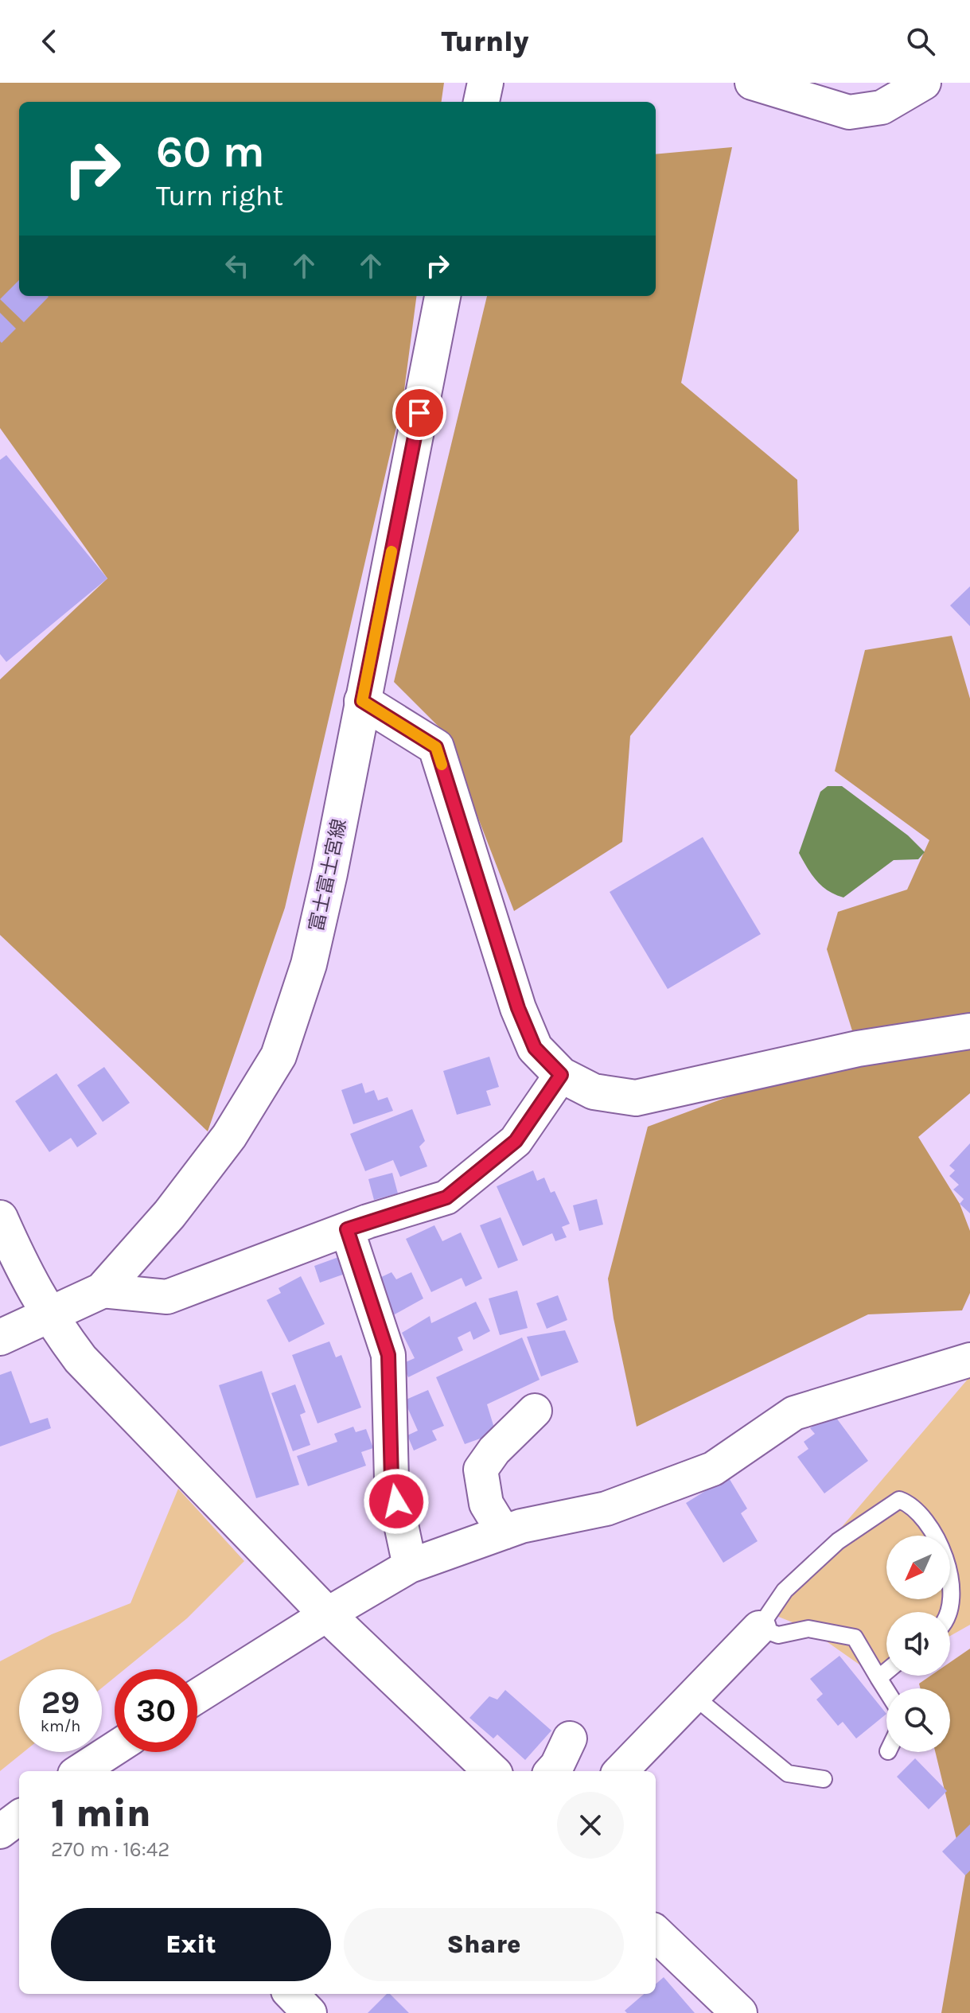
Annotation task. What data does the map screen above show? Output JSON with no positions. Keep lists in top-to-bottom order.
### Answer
{
  "streets": {
    "street": ["富士富士宮線"]
  },
  "north": "bottom left",
  "page": {
    "header": "Turnly",
    "turn": ["60 m", "Turn right"],
    "speed": "29 km/h",
    "limit": "30",
    "heading": ["1 min", "270 m · 16:42"],
    "buttons": ["Exit", "Share"]
  }
}
